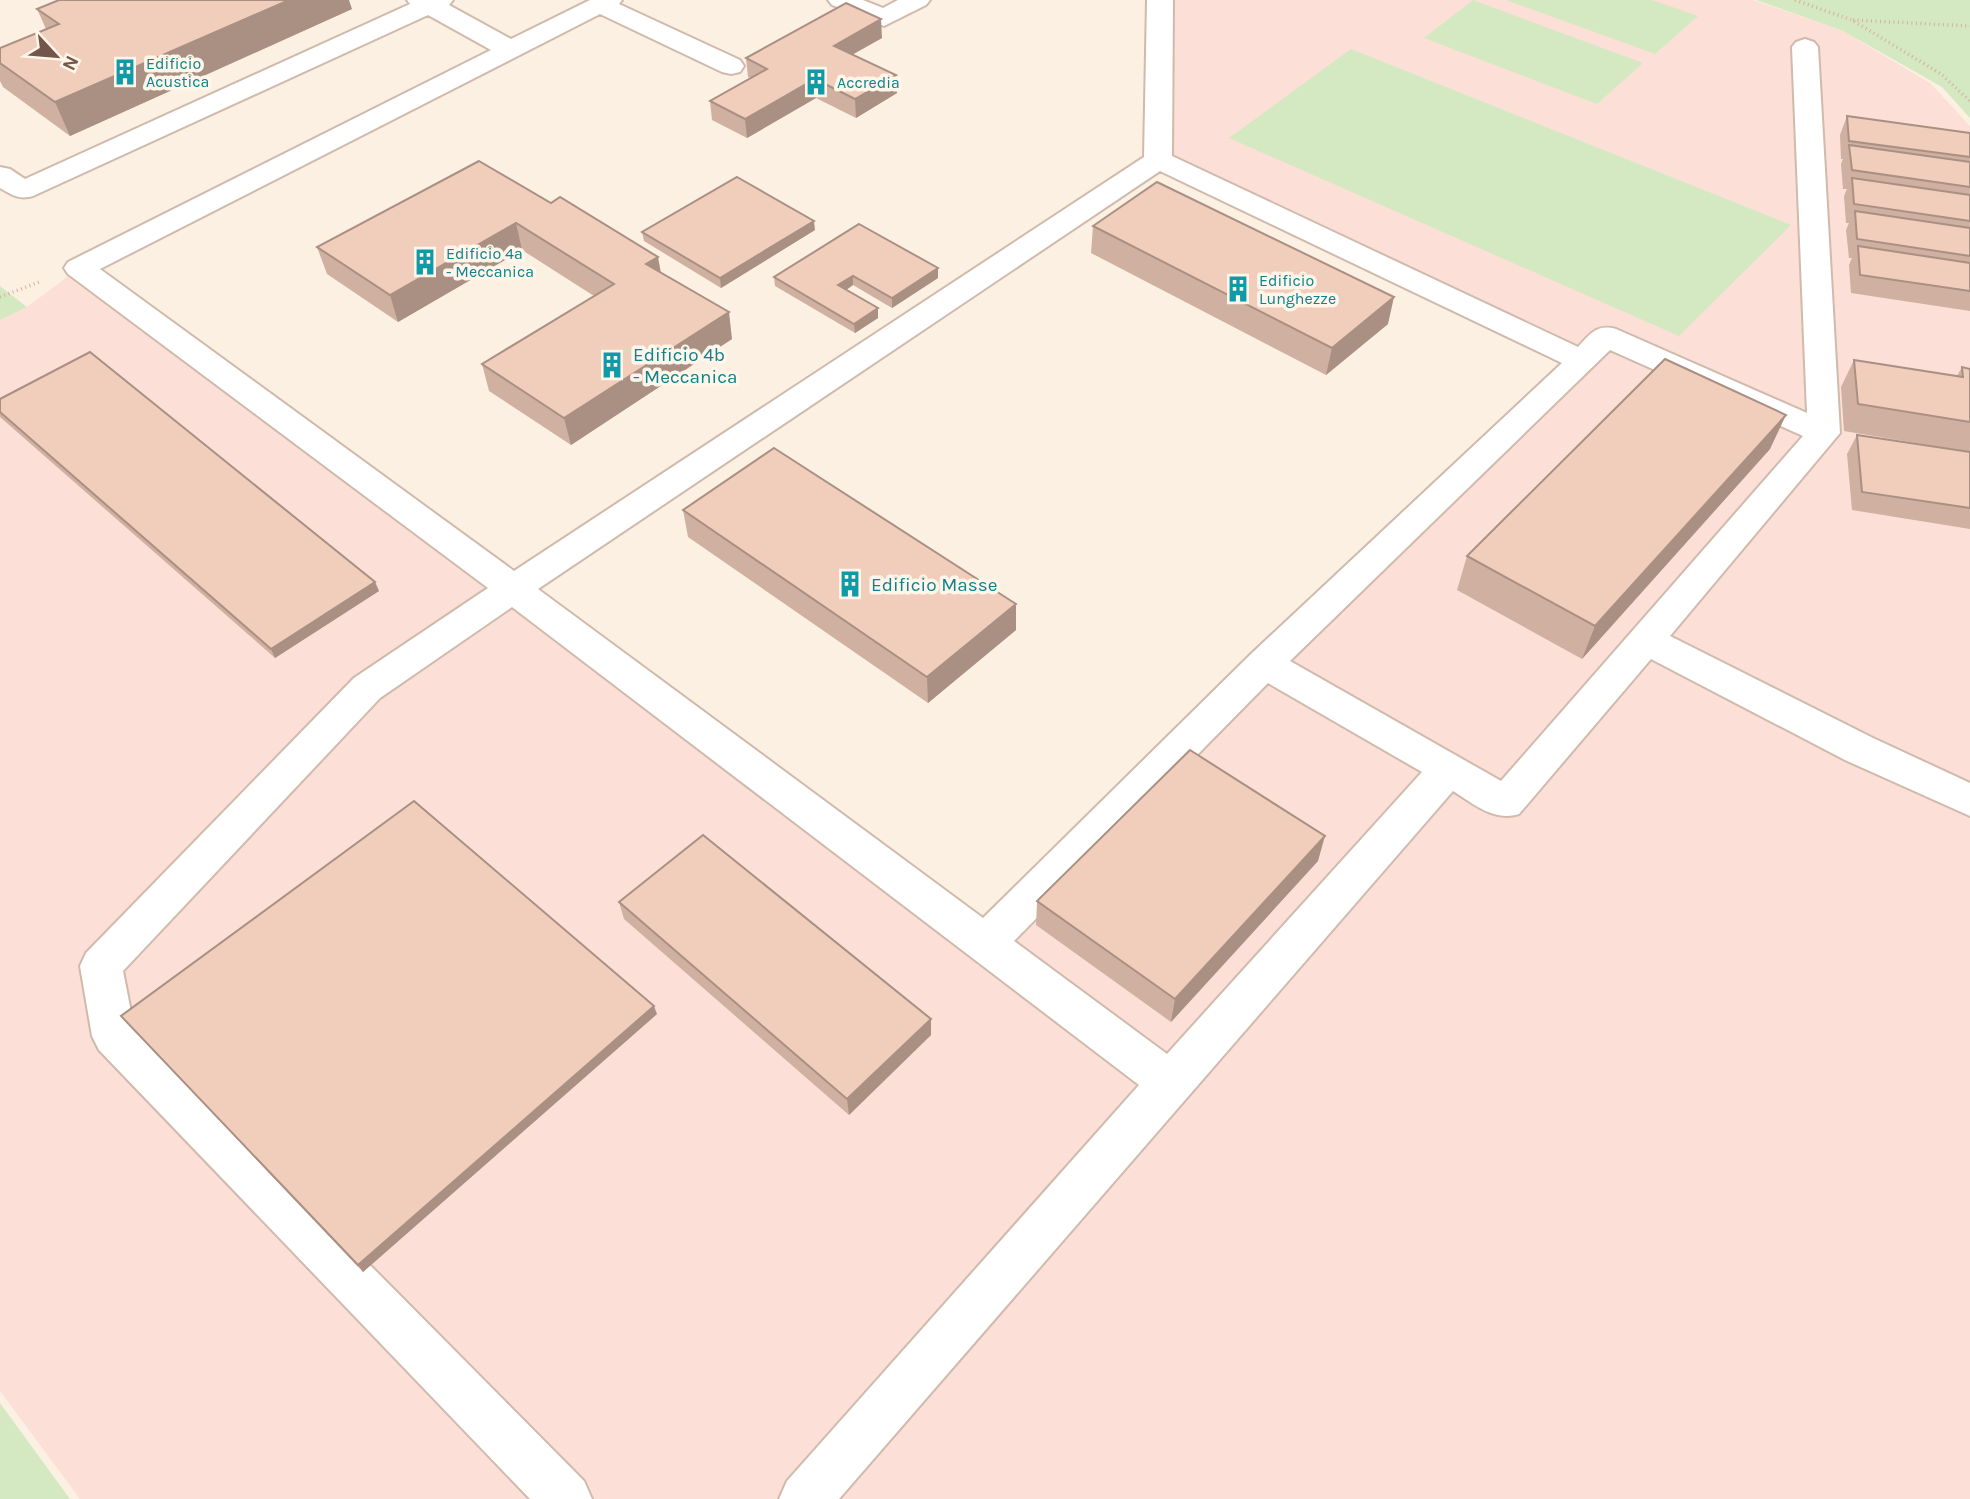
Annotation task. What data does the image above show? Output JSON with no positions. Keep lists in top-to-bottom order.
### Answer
{
  "places": {
    "building": [
      "Edificio Acustica",
      "Accredia",
      "Edificio 4a - Meccanica",
      "Edificio Lunghezze",
      "Edificio 4b - Meccanica",
      "Edificio Masse"
    ]
  },
  "north": "bottom right"
}
